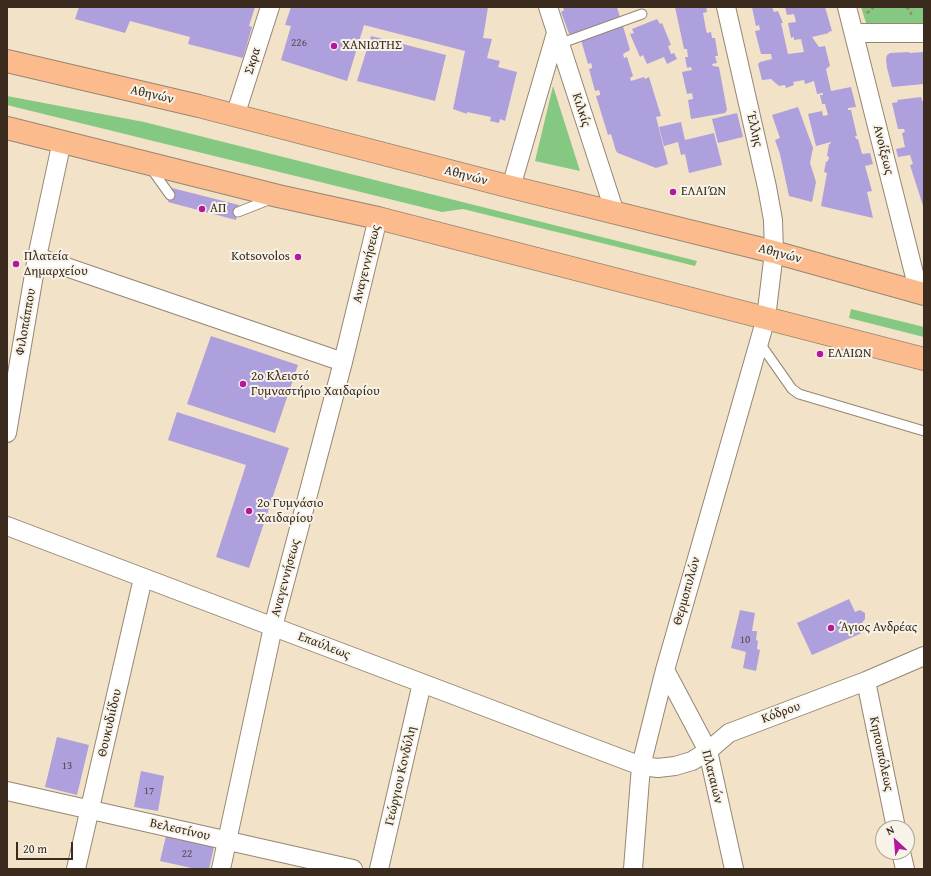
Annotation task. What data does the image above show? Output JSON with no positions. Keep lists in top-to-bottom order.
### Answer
{
  "streets": {
    "highway": ["Αθηνών"],
    "street": [
      "Σκρα",
      "Κιλκίς",
      "Έλλης",
      "Ανοίξεως",
      "Αναγεννήσεως",
      "Φιλοπάππου",
      "Θερμοπυλών",
      "Επαύλεως",
      "Κόδρου",
      "Θουκυδιίδου",
      "Κηπουπόλεως",
      "Γεώργιου Κονδύλη",
      "Πλαταιών",
      "Βελεστίνου"
    ]
  },
  "crossings": [
    ["Σκρα", "Αθηνών"],
    ["Αθηνών", "Κιλκίς"],
    ["Αθηνών", "Έλλης"],
    ["Αθηνών", "Ανοίξεως"],
    ["Έλλης", "Θερμοπυλών"],
    ["Αναγεννήσεως", "Επαύλεως"],
    ["Αναγεννήσεως", "Βελεστίνου"],
    ["Θερμοπυλών", "Επαύλεως"],
    ["Θερμοπυλών", "Κόδρου"],
    ["Θερμοπυλών", "Πλαταιών"],
    ["Επαύλεως", "Κόδρου"],
    ["Επαύλεως", "Θουκυδιίδου"],
    ["Επαύλεως", "Γεώργιου Κονδύλη"],
    ["Κόδρου", "Κηπουπόλεως"],
    ["Κόδρου", "Πλαταιών"],
    ["Θουκυδιίδου", "Βελεστίνου"]
  ],
  "places": [
    "ΧΑΝΙΩΤΗΣ",
    "ΕΛΑΙΏΝ",
    "ΑΠ",
    "Kotsovolos",
    "Πλατεία Δημαρχείου",
    "ΕΛΑΙΩΝ",
    "2ο Κλειστό Γυμναστήριο Χαιδαρίου",
    "2ο Γυμνάσιο Χαιδαρίου",
    "Άγιος Ανδρέας"
  ],
  "house_numbers": [
    "226",
    "10",
    "13",
    "17",
    "22"
  ],
  "scale_bar": "20 m",
  "north": "top left"
}
